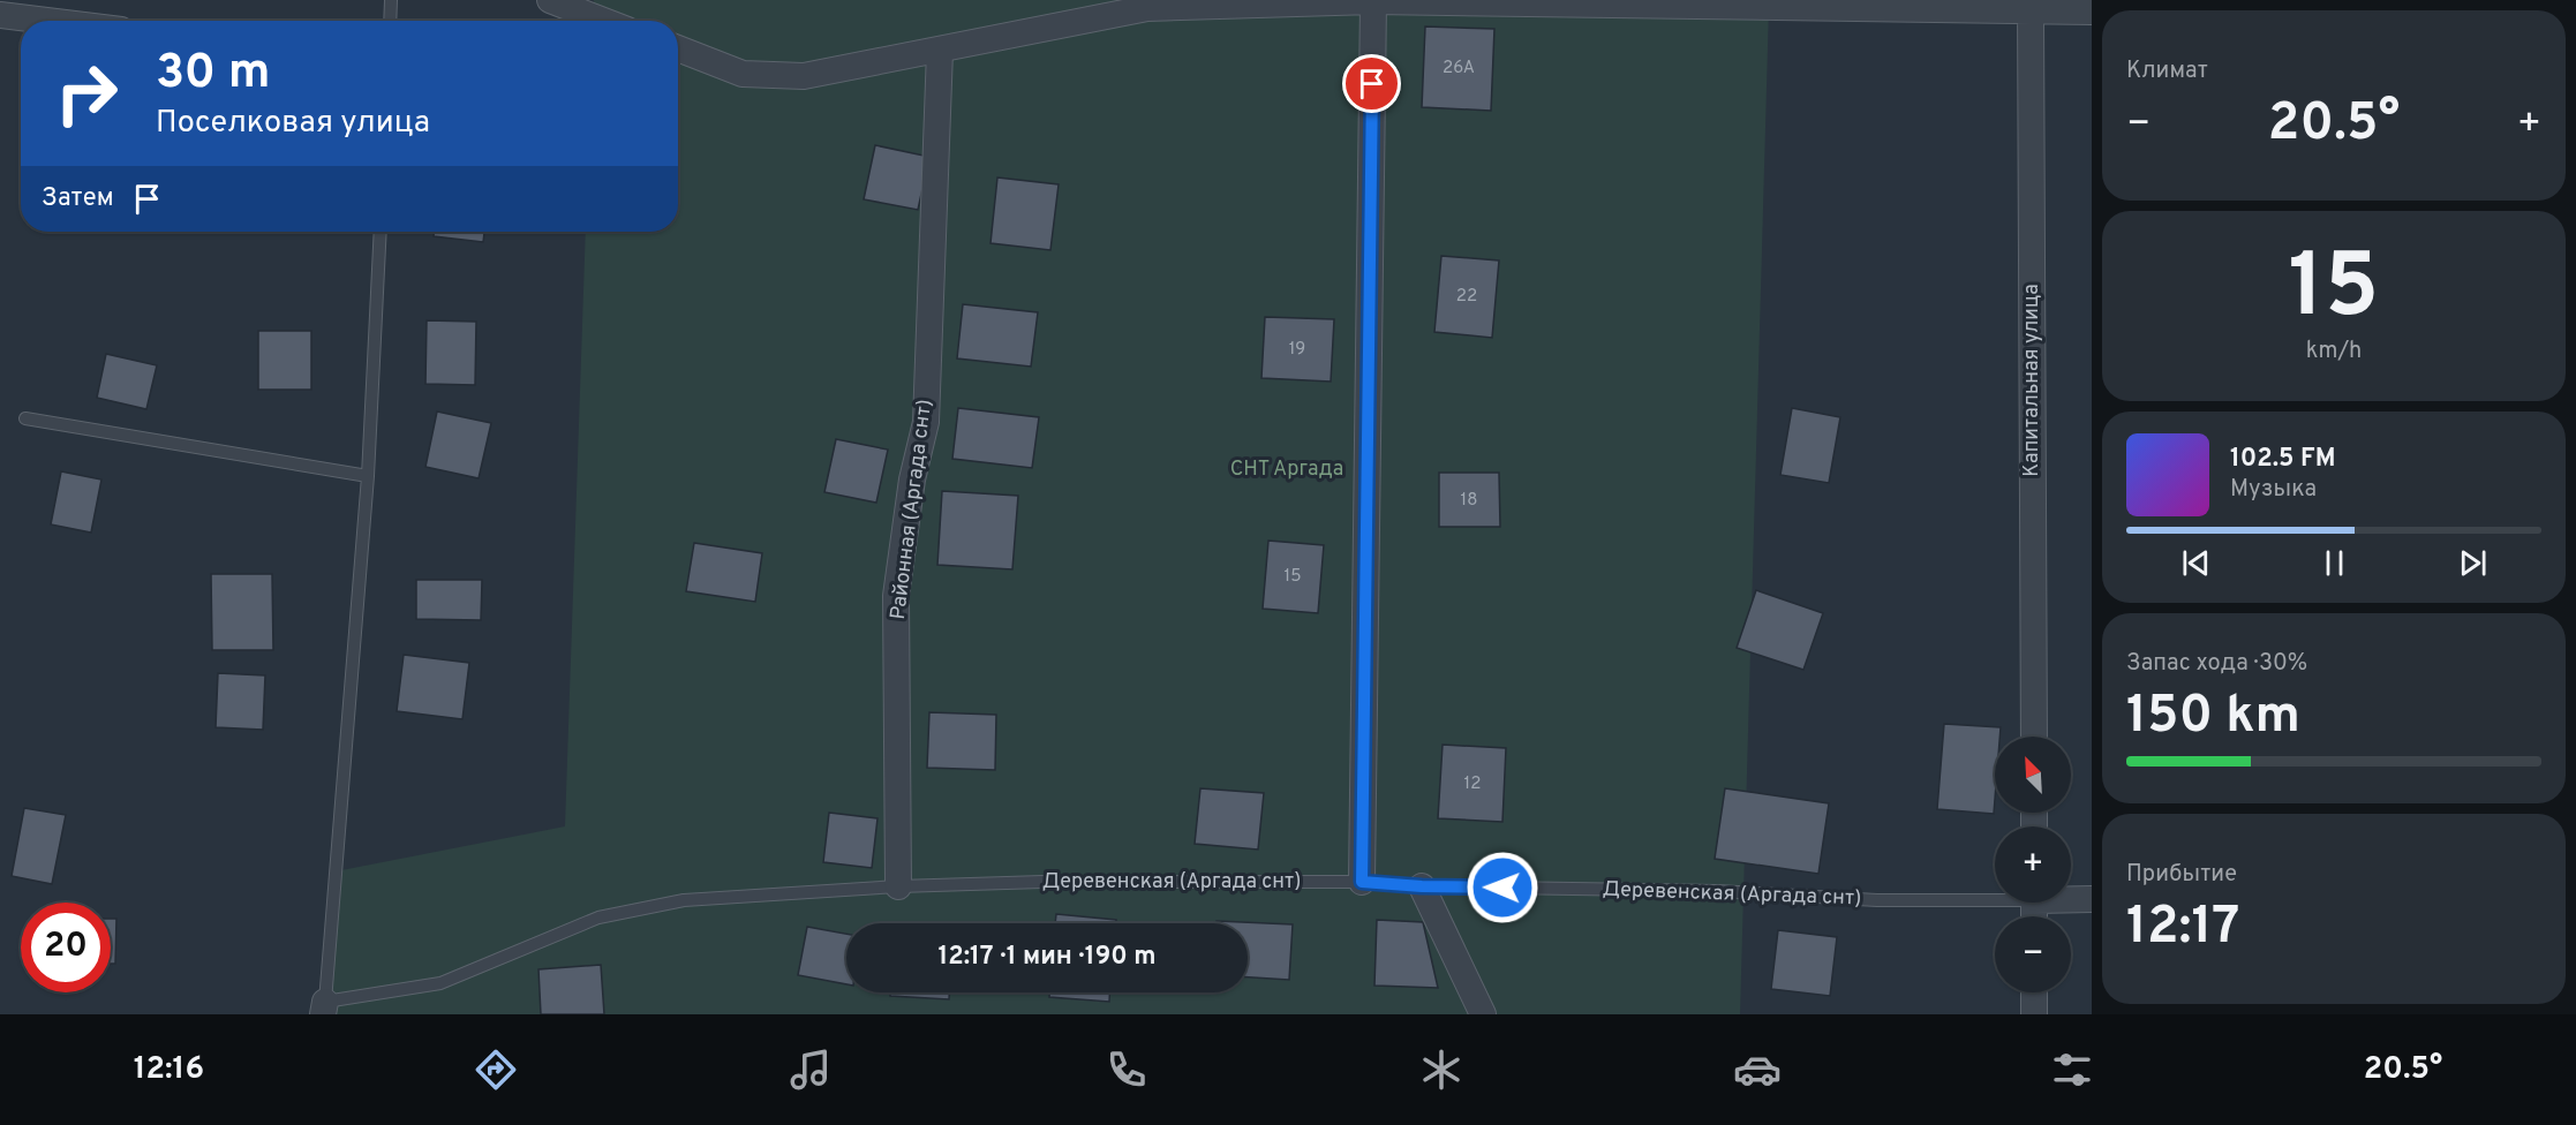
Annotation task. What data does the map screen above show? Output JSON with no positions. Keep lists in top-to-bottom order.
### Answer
{
  "streets": {
    "street": ["Капитальная улица", "Районная (Аргада снт)"],
    "lane": ["Деревенская (Аргада снт)"]
  },
  "crossings": [
    ["Районная (Аргада снт)", "Деревенская (Аргада снт)"]
  ],
  "parks": ["СНТ Аргада"],
  "house_numbers": [
    "26А",
    "22",
    "19",
    "18",
    "15",
    "12"
  ],
  "north": "top left",
  "page": {
    "tile": [
      "Климат",
      ["15", "km/h"],
      ["Запас хода · 30%", "150 km"],
      ["Прибытие", "12:17"]
    ],
    "turn": ["30 m", "Поселковая улица"],
    "heat": ["−", "20.5°", "+"],
    "then": "Затем",
    "song": ["102.5 FM", "Музыка"],
    "map_buttons": ["+", "−"],
    "limit": "20",
    "trip": "12:17 · 1 мин · 190 m",
    "tabs": ["12:16", "20.5°"]
  }
}
